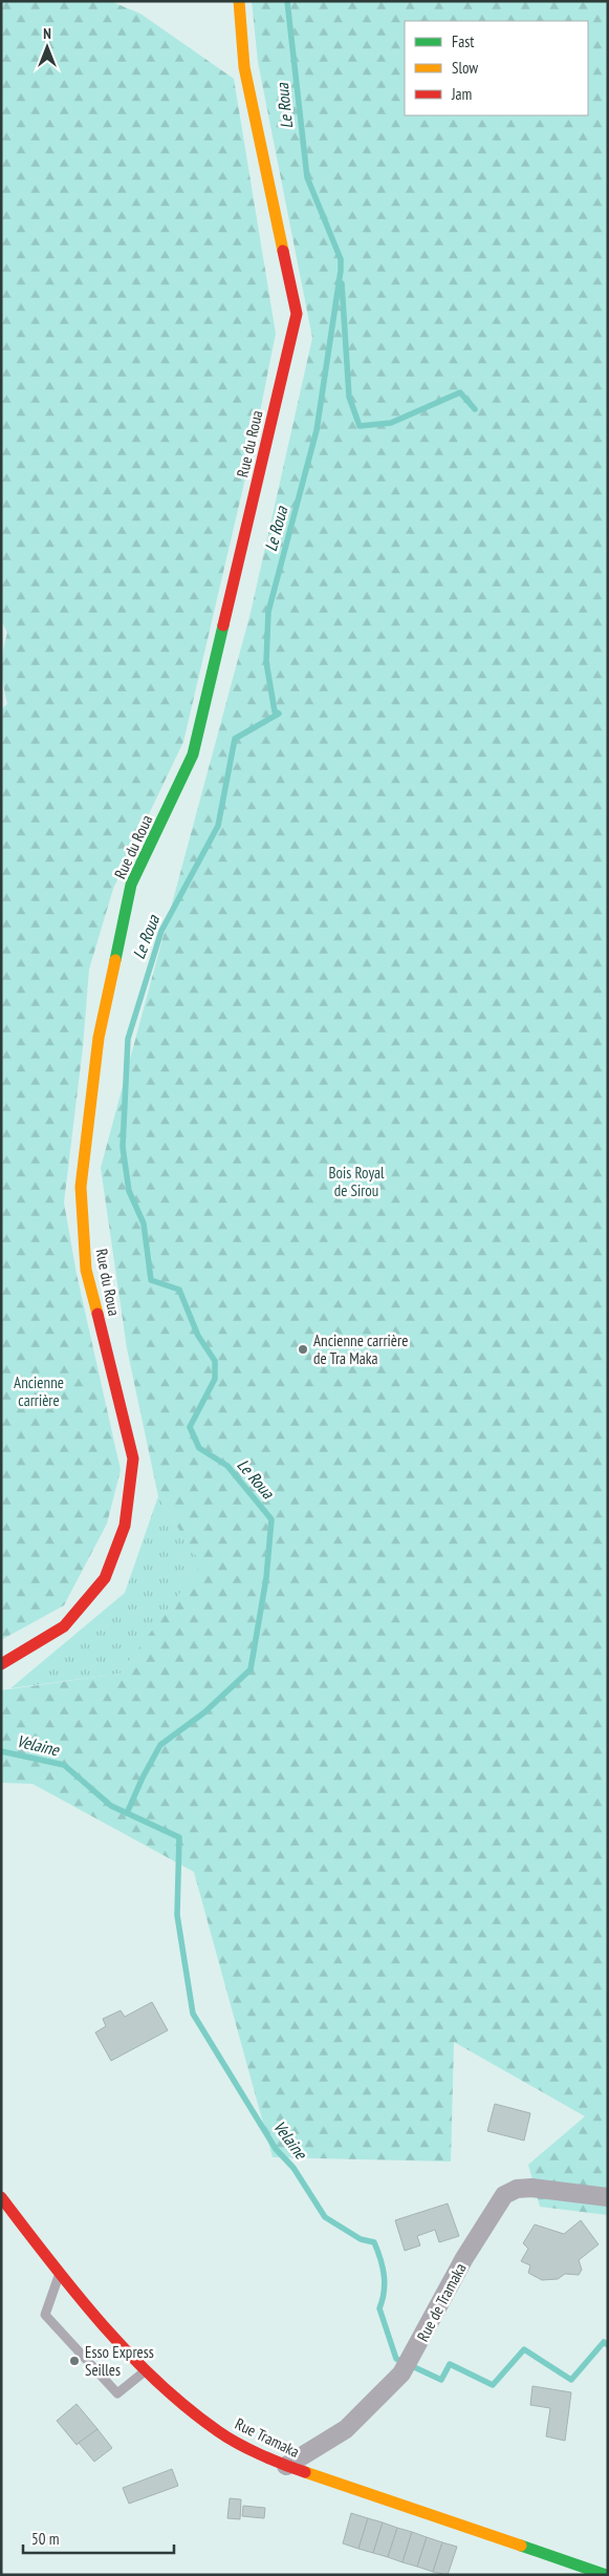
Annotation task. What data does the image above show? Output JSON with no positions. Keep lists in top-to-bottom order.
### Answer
{
  "streets": {
    "street": ["Rue du Roua", "Rue de Tramaka", "Rue Tramaka"]
  },
  "crossings": [
    ["Rue de Tramaka", "Rue Tramaka"]
  ],
  "water": ["Le Roua", "Velaine"],
  "parks": ["Bois Royal de Sirou", "Ancienne carrière"],
  "places": ["Ancienne carrière de Tra Maka", "Esso Express Seilles"],
  "legend": ["Fast", "Slow", "Jam"],
  "scale_bar": "50 m",
  "north": "top"
}
